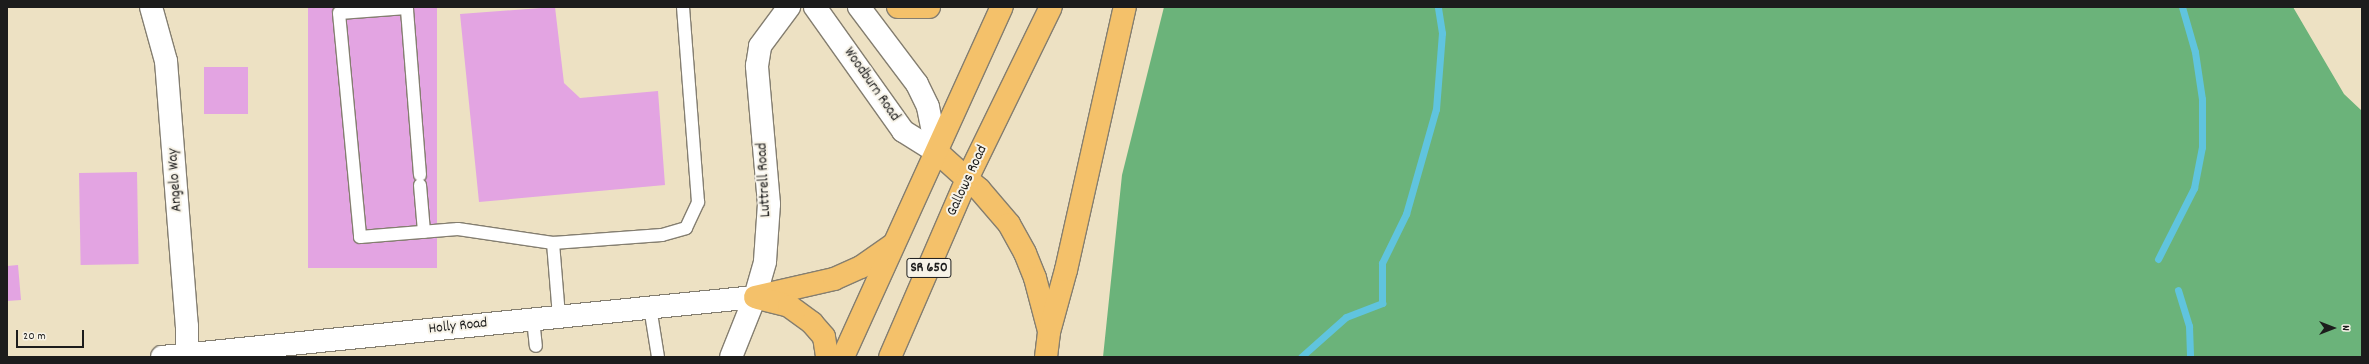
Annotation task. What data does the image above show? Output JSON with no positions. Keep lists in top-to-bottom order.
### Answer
{
  "streets": {
    "main road": ["Woodburn Road", "Gallows Road", "SR 650"],
    "street": ["Angelo Way", "Luttrell Road", "Holly Road"]
  },
  "crossings": [
    ["Woodburn Road", "Gallows Road"],
    ["Woodburn Road", "SR 650"],
    ["Angelo Way", "Holly Road"],
    ["Luttrell Road", "Holly Road"]
  ],
  "scale_bar": "20 m",
  "north": "right"
}
